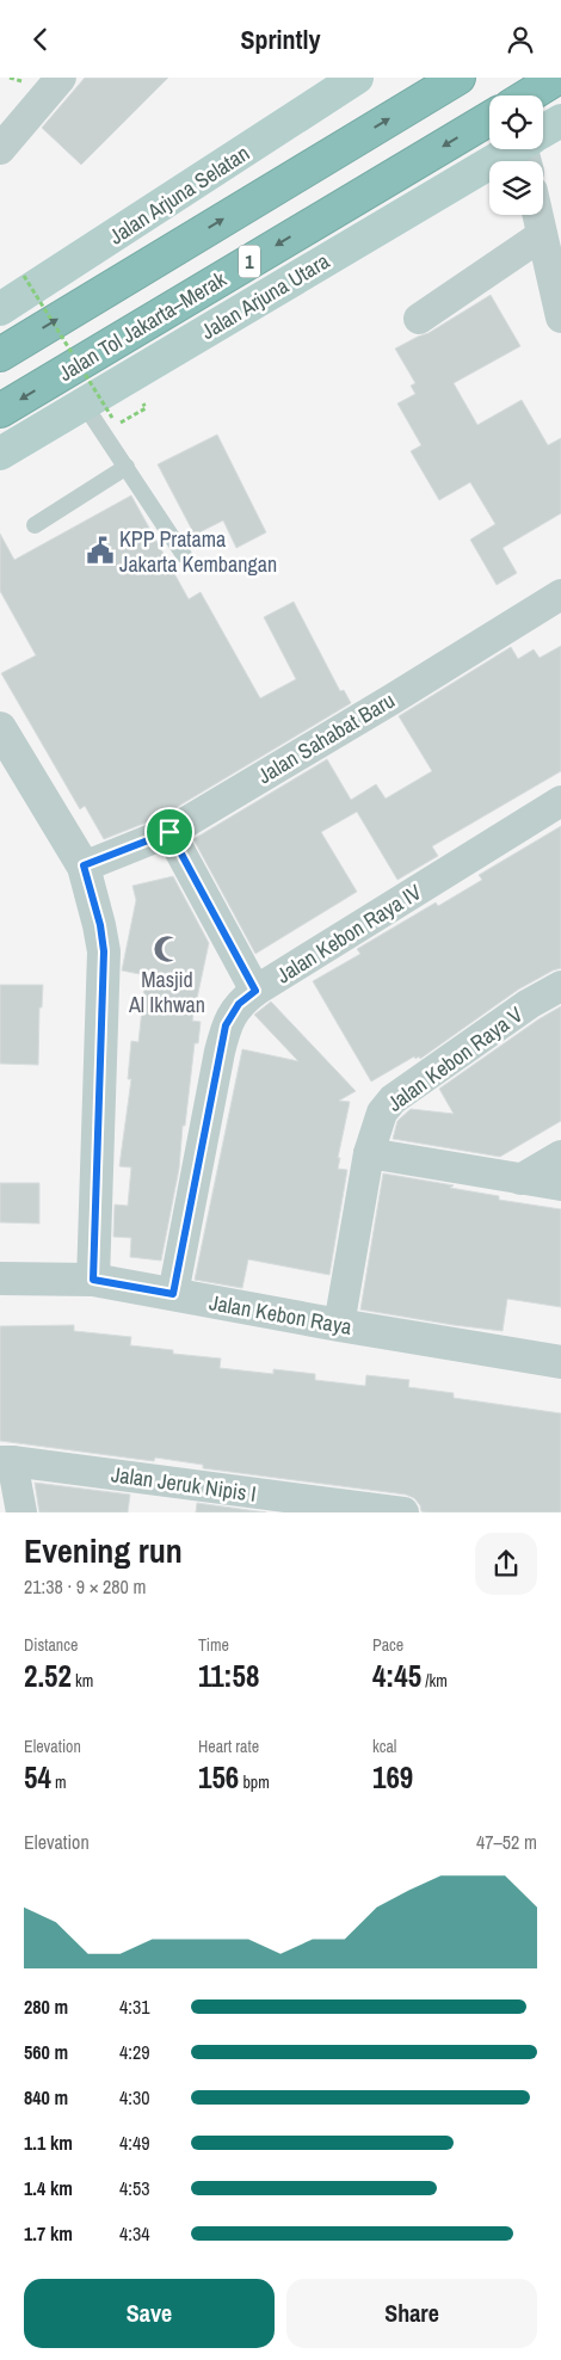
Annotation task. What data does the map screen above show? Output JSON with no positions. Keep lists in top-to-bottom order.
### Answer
{
  "streets": {
    "highway": ["1", "Jalan Tol Jakarta–Merak"],
    "main road": ["Jalan Arjuna Selatan", "Jalan Arjuna Utara"],
    "street": [
      "Jalan Sahabat Baru",
      "Jalan Kebon Raya IV",
      "Jalan Kebon Raya V",
      "Jalan Kebon Raya",
      "Jalan Jeruk Nipis I"
    ]
  },
  "crossings": [
    ["Jalan Kebon Raya IV", "Jalan Kebon Raya"],
    ["Jalan Kebon Raya V", "Jalan Kebon Raya"]
  ],
  "places": {
    "public building": ["KPP Pratama Jakarta Kembangan"],
    "mosque": ["Masjid Al Ikhwan"]
  },
  "page": {
    "header": "Sprintly",
    "heading": ["Evening run", "21:38 · 9 × 280 m"],
    "stats": [
      ["Distance", "2.52 km"],
      ["Time", "11:58"],
      ["Pace", "4:45 /km"],
      ["Elevation", "54 m"],
      ["Heart rate", "156 bpm"],
      ["kcal", "169"]
    ],
    "chart": ["Elevation", "47–52 m"],
    "list": [
      {
        "name": "280 m",
        "note": "4:31"
      },
      {
        "name": "560 m",
        "note": "4:29"
      },
      {
        "name": "840 m",
        "note": "4:30"
      },
      {
        "name": "1.1 km",
        "note": "4:49"
      },
      {
        "name": "1.4 km",
        "note": "4:53"
      },
      {
        "name": "1.7 km",
        "note": "4:34"
      }
    ],
    "buttons": ["Save", "Share"]
  }
}
